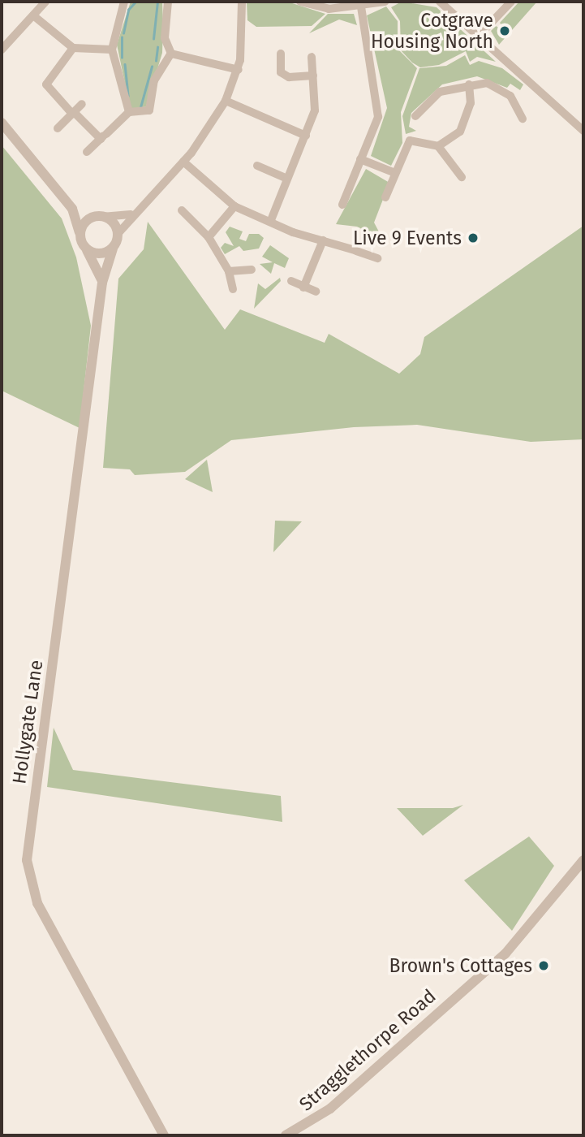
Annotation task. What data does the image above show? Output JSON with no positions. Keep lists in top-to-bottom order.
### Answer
{
  "streets": {
    "street": ["Hollygate Lane", "Stragglethorpe Road"]
  },
  "places": ["Cotgrave Housing North", "Live 9 Events", "Brown's Cottages"]
}
